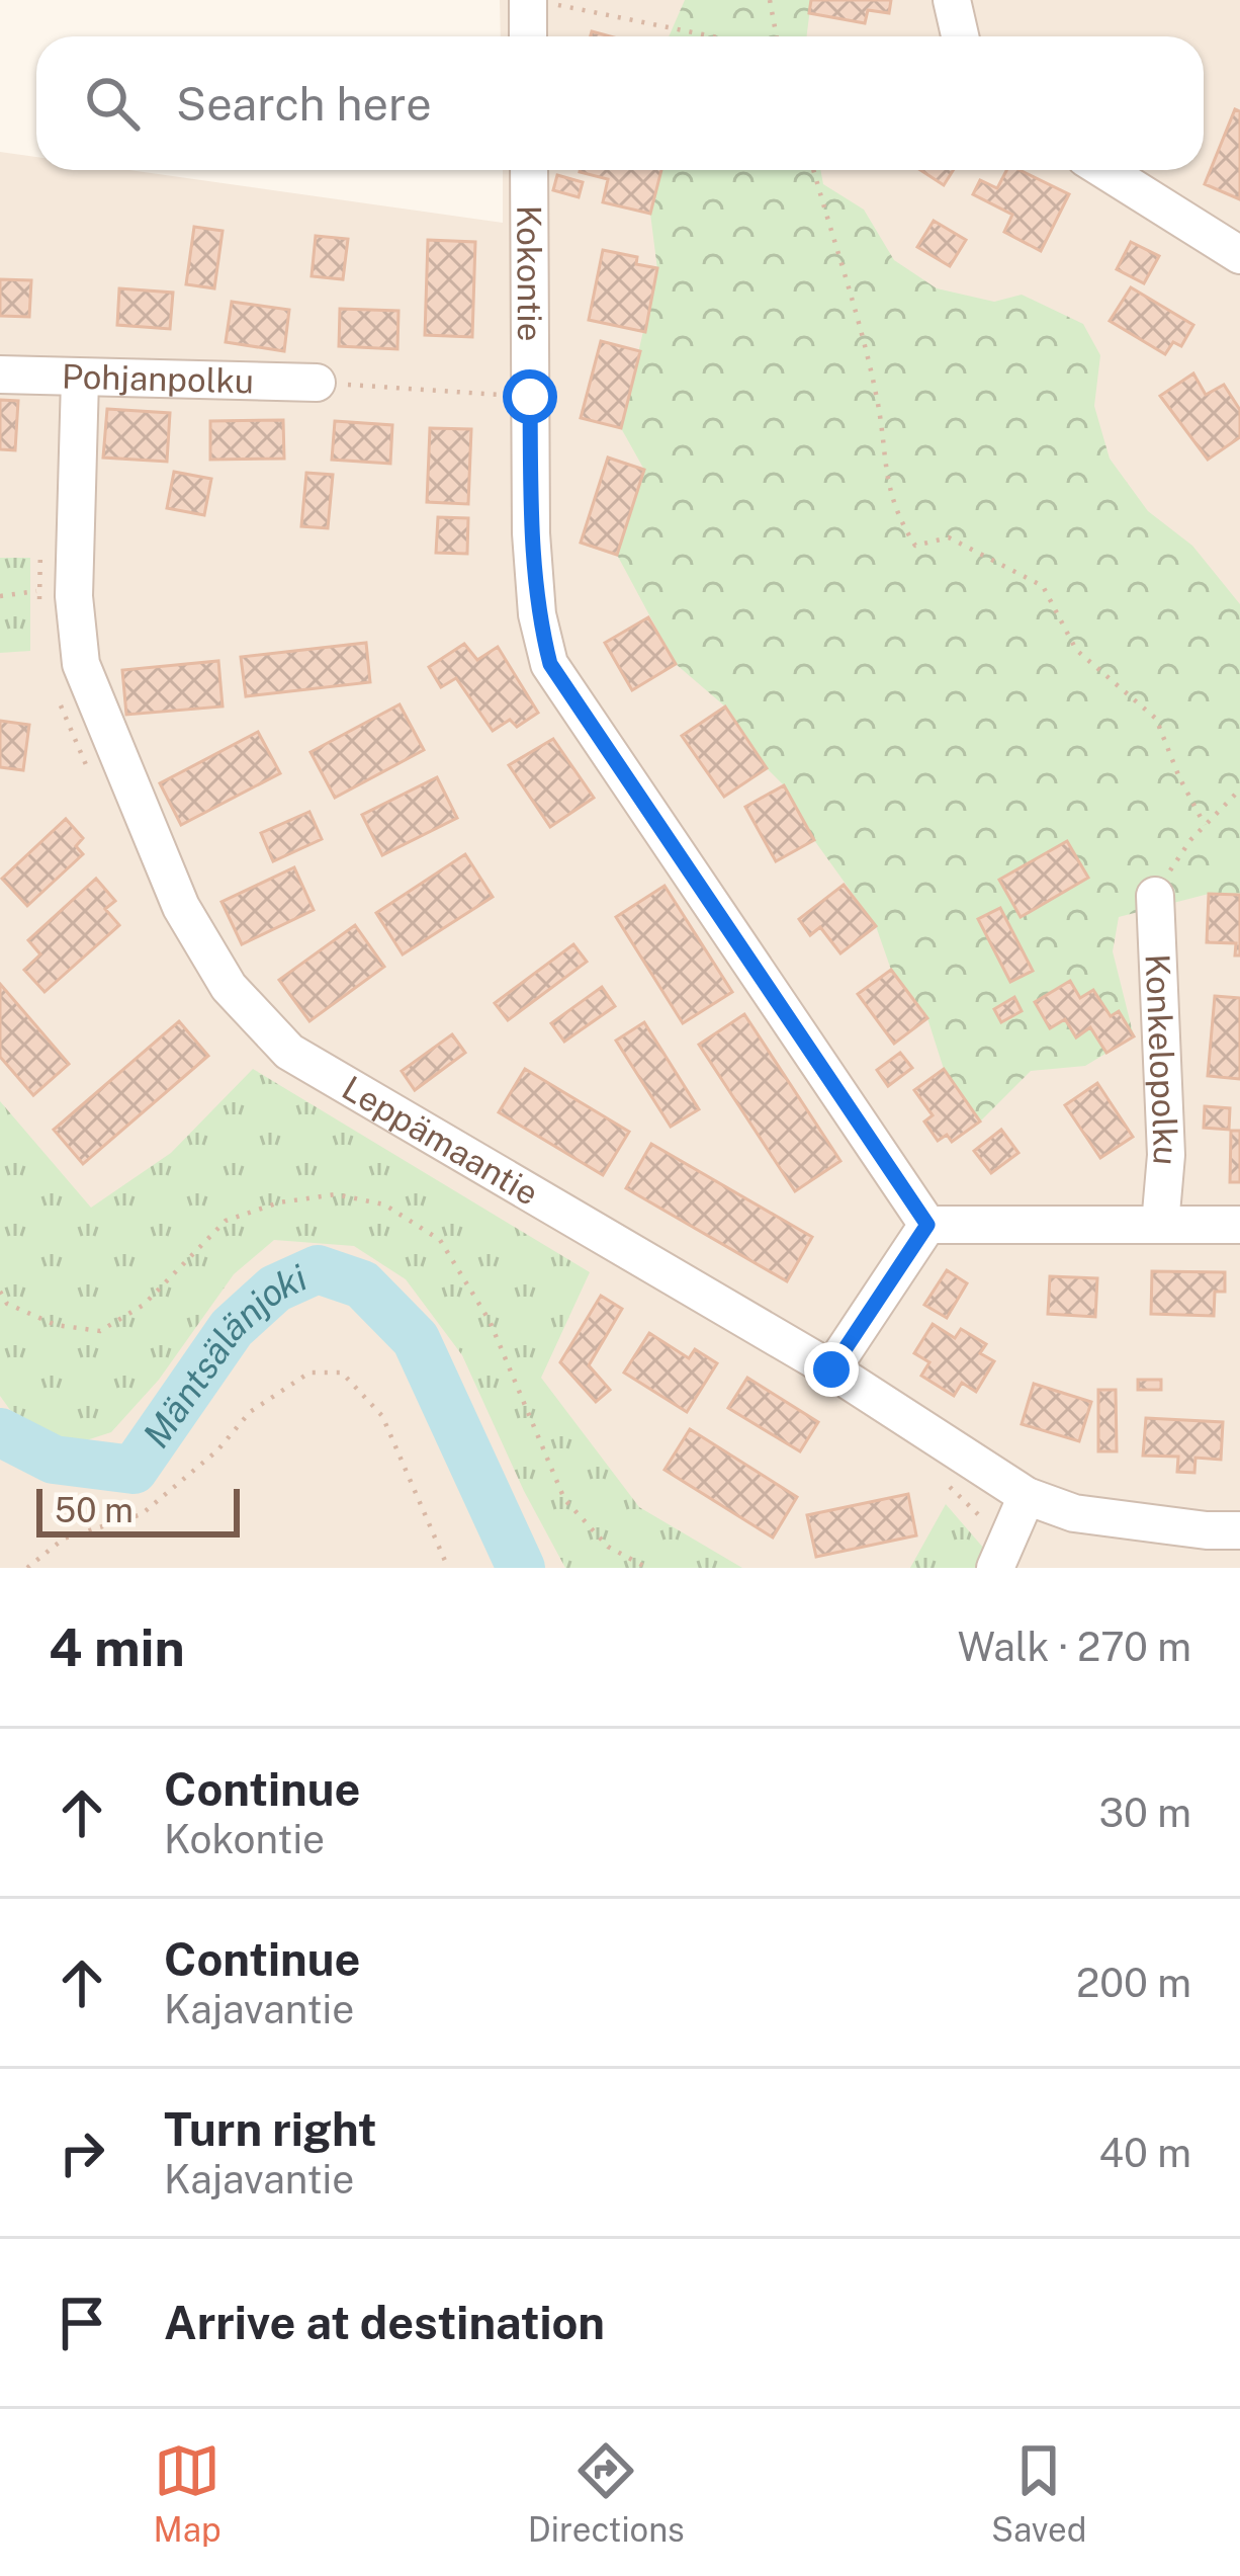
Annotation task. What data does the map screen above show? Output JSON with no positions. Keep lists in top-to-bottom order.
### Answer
{
  "streets": {
    "street": [
      "Kokontie",
      "Pohjanpolku",
      "Konkelopolku",
      "Leppämaantie"
    ]
  },
  "crossings": [
    ["Pohjanpolku", "Leppämaantie"]
  ],
  "water": ["Mäntsälänjoki"],
  "scale_bar": "50 m",
  "page": {
    "search": "Search here",
    "scale": "50 m",
    "heading": ["4 min", "Walk · 270 m"],
    "list": [
      ["Continue", "Kokontie", "30 m"],
      ["Continue", "Kajavantie", "200 m"],
      ["Turn right", "Kajavantie", "40 m"],
      "Arrive at destination"
    ],
    "nav": ["Map", "Directions", "Saved"]
  }
}
